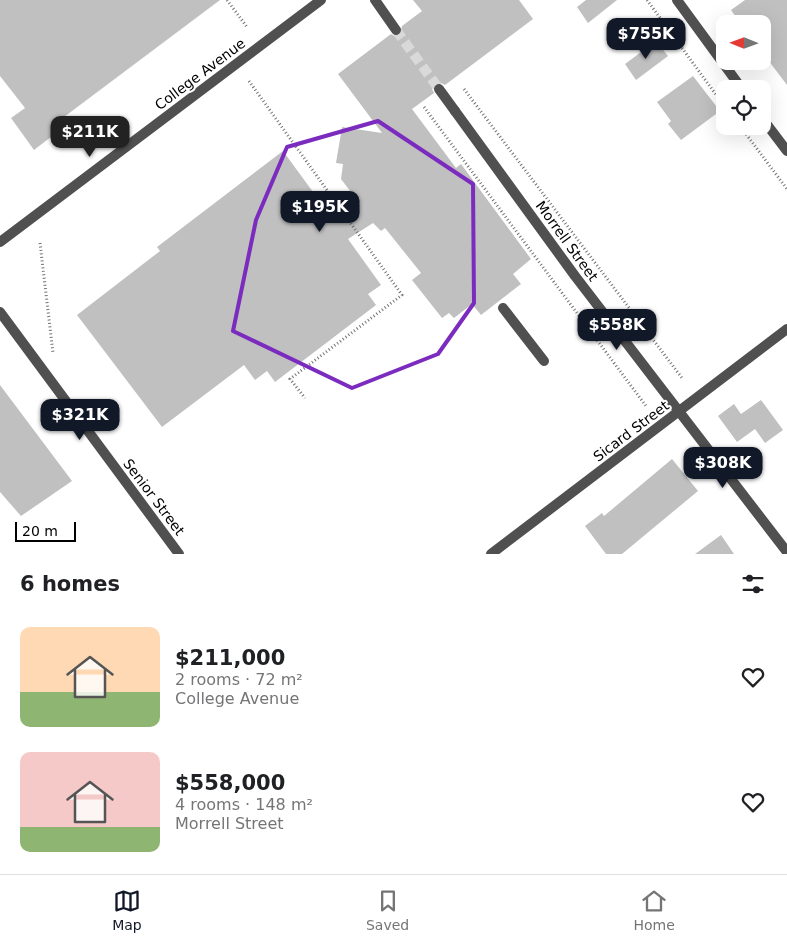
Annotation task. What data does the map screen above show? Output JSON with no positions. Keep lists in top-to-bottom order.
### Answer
{
  "streets": {
    "street": [
      "College Avenue",
      "Morrell Street",
      "Sicard Street",
      "Senior Street"
    ]
  },
  "crossings": [
    ["Morrell Street", "Sicard Street"]
  ],
  "scale_bar": "20 m",
  "north": "left",
  "page": {
    "price": [
      "$755K",
      "$211K",
      "$195K",
      "$558K",
      "$321K",
      "$308K"
    ],
    "scale": "20 m",
    "heading": "6 homes",
    "list": [
      {
        "name": "$211,000",
        "note": "2 rooms · 72 m² · College Avenue"
      },
      {
        "name": "$558,000",
        "note": "4 rooms · 148 m² · Morrell Street"
      }
    ],
    "tabs": ["Map", "Saved", "Home"]
  }
}
